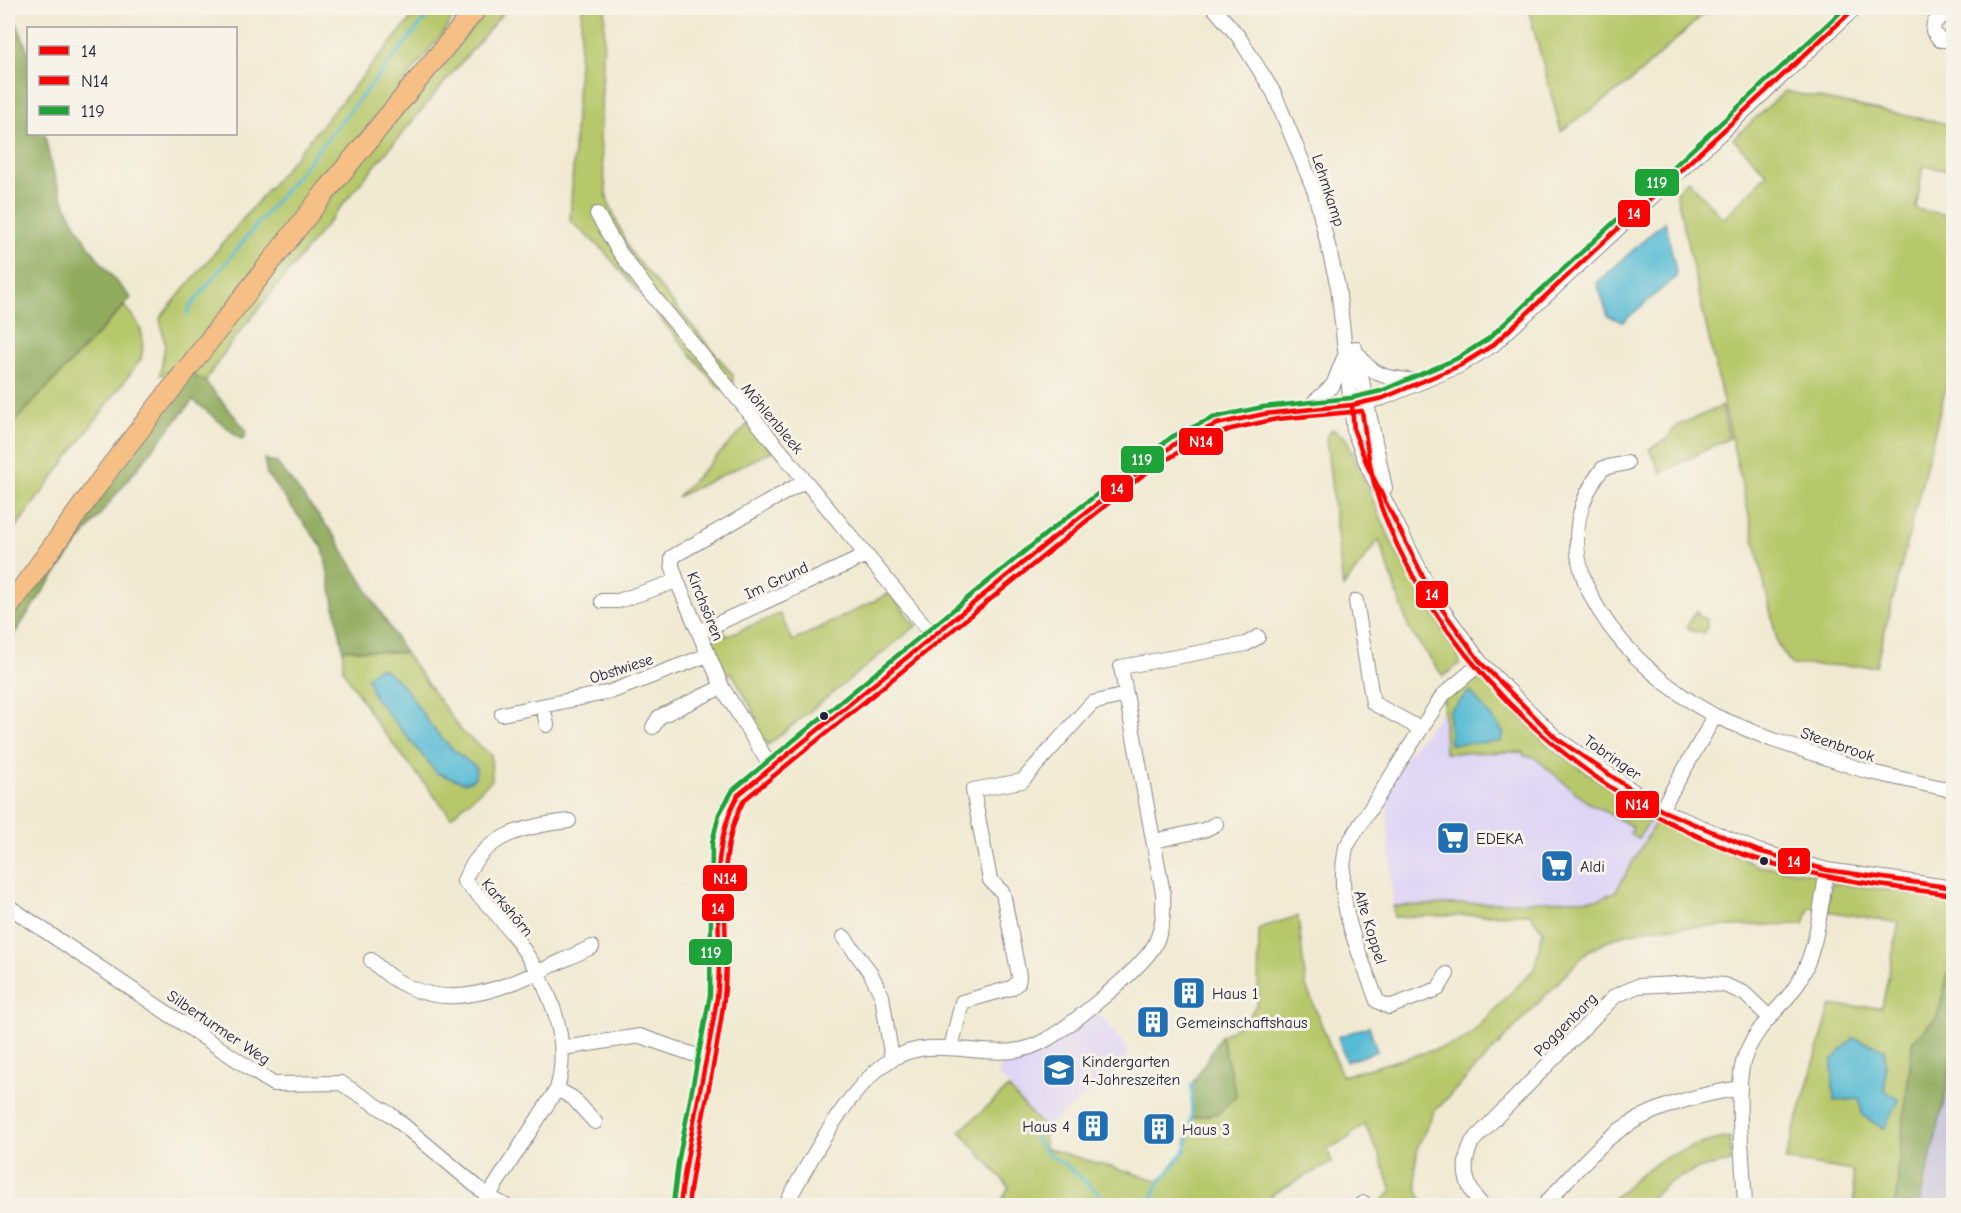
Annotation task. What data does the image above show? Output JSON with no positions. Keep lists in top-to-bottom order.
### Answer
{
  "streets": {
    "street": [
      "Lehmkamp",
      "Möhlenbleek",
      "Im Grund",
      "Kirchsören",
      "Obstwiese",
      "Steenbrook",
      "Tobringer",
      "Karkshörn",
      "Alte Koppel",
      "Poggenbarg",
      "Silberturmer Weg"
    ]
  },
  "crossings": [
    ["Möhlenbleek", "Im Grund"],
    ["Möhlenbleek", "Kirchsören"],
    ["Im Grund", "Kirchsören"],
    ["Kirchsören", "Obstwiese"],
    ["Tobringer", "Alte Koppel"],
    ["Karkshörn", "Silberturmer Weg"]
  ],
  "places": {
    "supermarket": ["EDEKA", "Aldi"],
    "building": [
      "Haus 1",
      "Gemeinschaftshaus",
      "Haus 4",
      "Haus 3"
    ],
    "school or university": ["Kindergarten 4-Jahreszeiten"]
  },
  "lines": ["transit line 14", "transit line 119", "transit line N14"],
  "legend": ["14", "N14", "119"]
}
